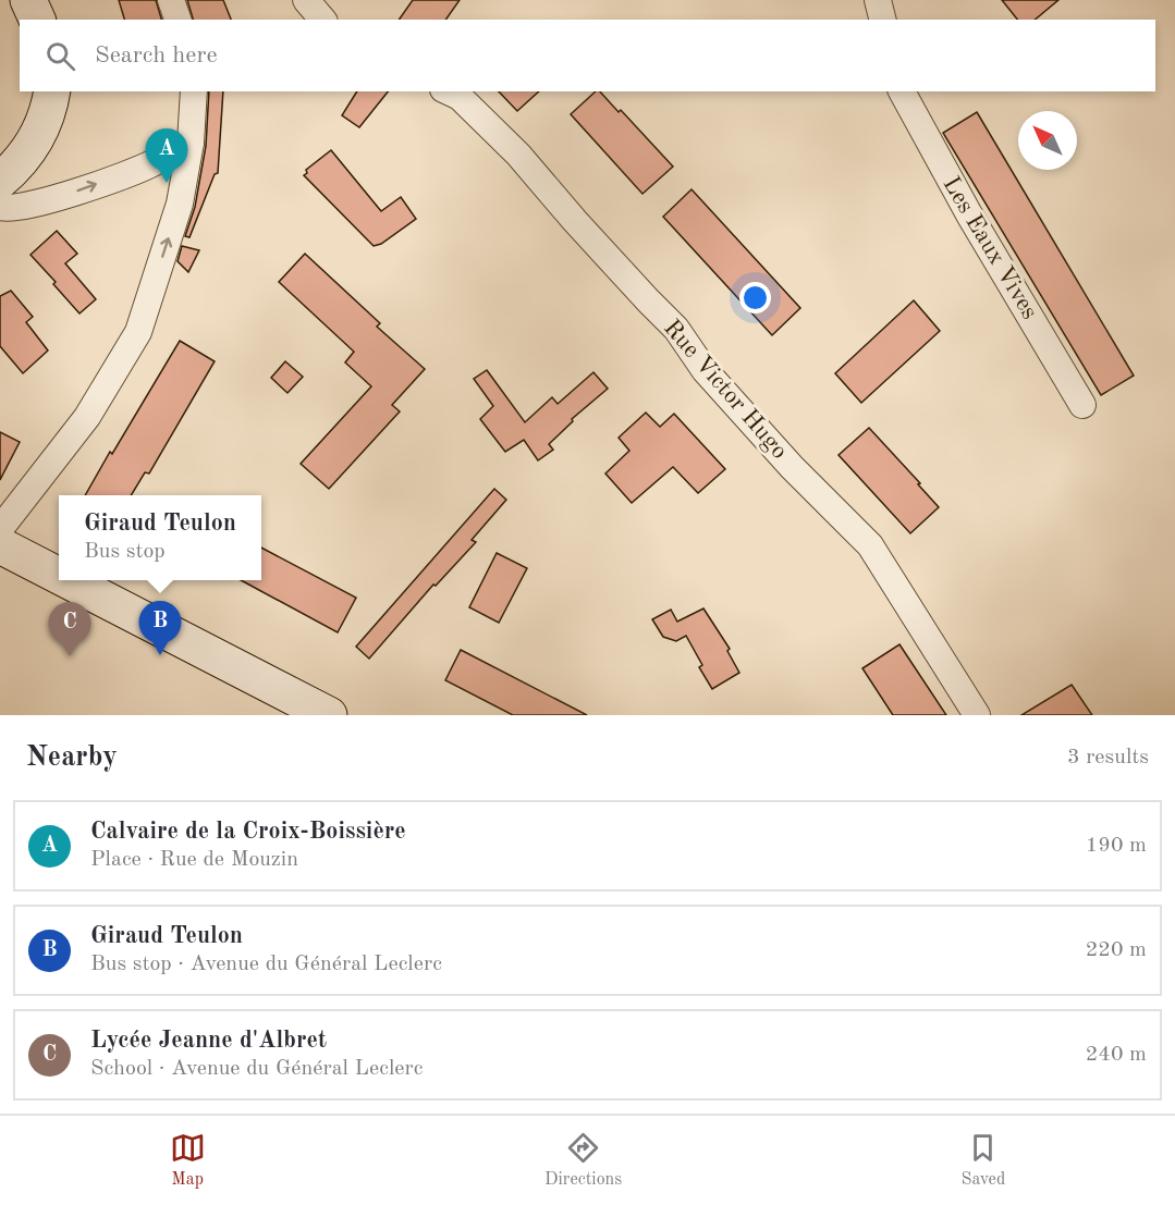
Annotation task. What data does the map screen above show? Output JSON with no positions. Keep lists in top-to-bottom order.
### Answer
{
  "streets": {
    "street": ["Les Eaux Vives", "Rue Victor Hugo"]
  },
  "north": "top left",
  "page": {
    "search": "Search here",
    "pins": ["A", "B", "C"],
    "popup": ["Giraud Teulon", "Bus stop"],
    "heading": ["Nearby", "3 results"],
    "list": [
      {
        "mark": "A",
        "name": "Calvaire de la Croix-Boissière",
        "note": "Place · Rue de Mouzin",
        "value": "190 m"
      },
      {
        "mark": "B",
        "name": "Giraud Teulon",
        "note": "Bus stop · Avenue du Général Leclerc",
        "value": "220 m"
      },
      {
        "mark": "C",
        "name": "Lycée Jeanne d'Albret",
        "note": "School · Avenue du Général Leclerc",
        "value": "240 m"
      }
    ],
    "nav": ["Map", "Directions", "Saved"]
  }
}
